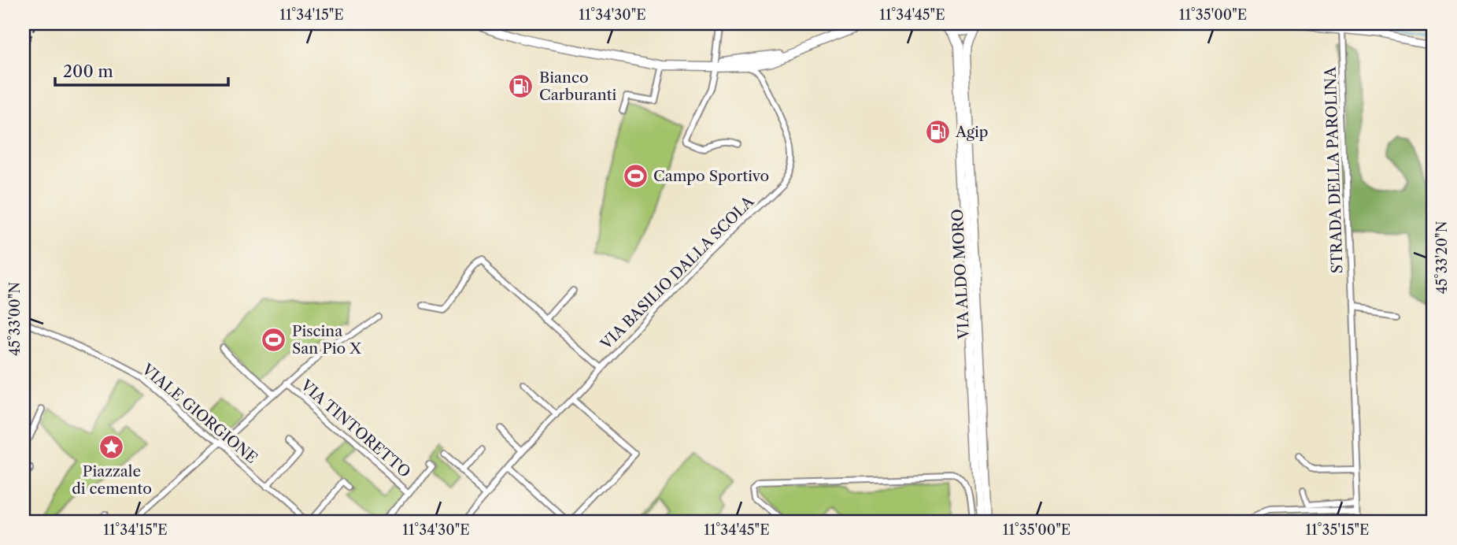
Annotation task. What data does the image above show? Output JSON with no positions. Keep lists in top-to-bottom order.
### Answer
{
  "streets": {
    "main road": ["VIA ALDO MORO"],
    "street": [
      "STRADA DELLA PAROLINA",
      "VIA BASILIO DALLA SCOLA",
      "VIALE GIORGIONE",
      "VIA TINTORETTO"
    ]
  },
  "places": {
    "fuel station": ["Bianco Carburanti", "Agip"],
    "sports": ["Campo Sportivo", "Piscina San Pio X"],
    "place": ["Piazzale di cemento"]
  },
  "scale_bar": "200 m",
  "coordinates": [
    "11°34'15\"E",
    "11°34'30\"E",
    "11°34'45\"E",
    "11°35'00\"E",
    "45°33'20\"N",
    "45°33'00\"N",
    "11°35'15\"E"
  ]
}
